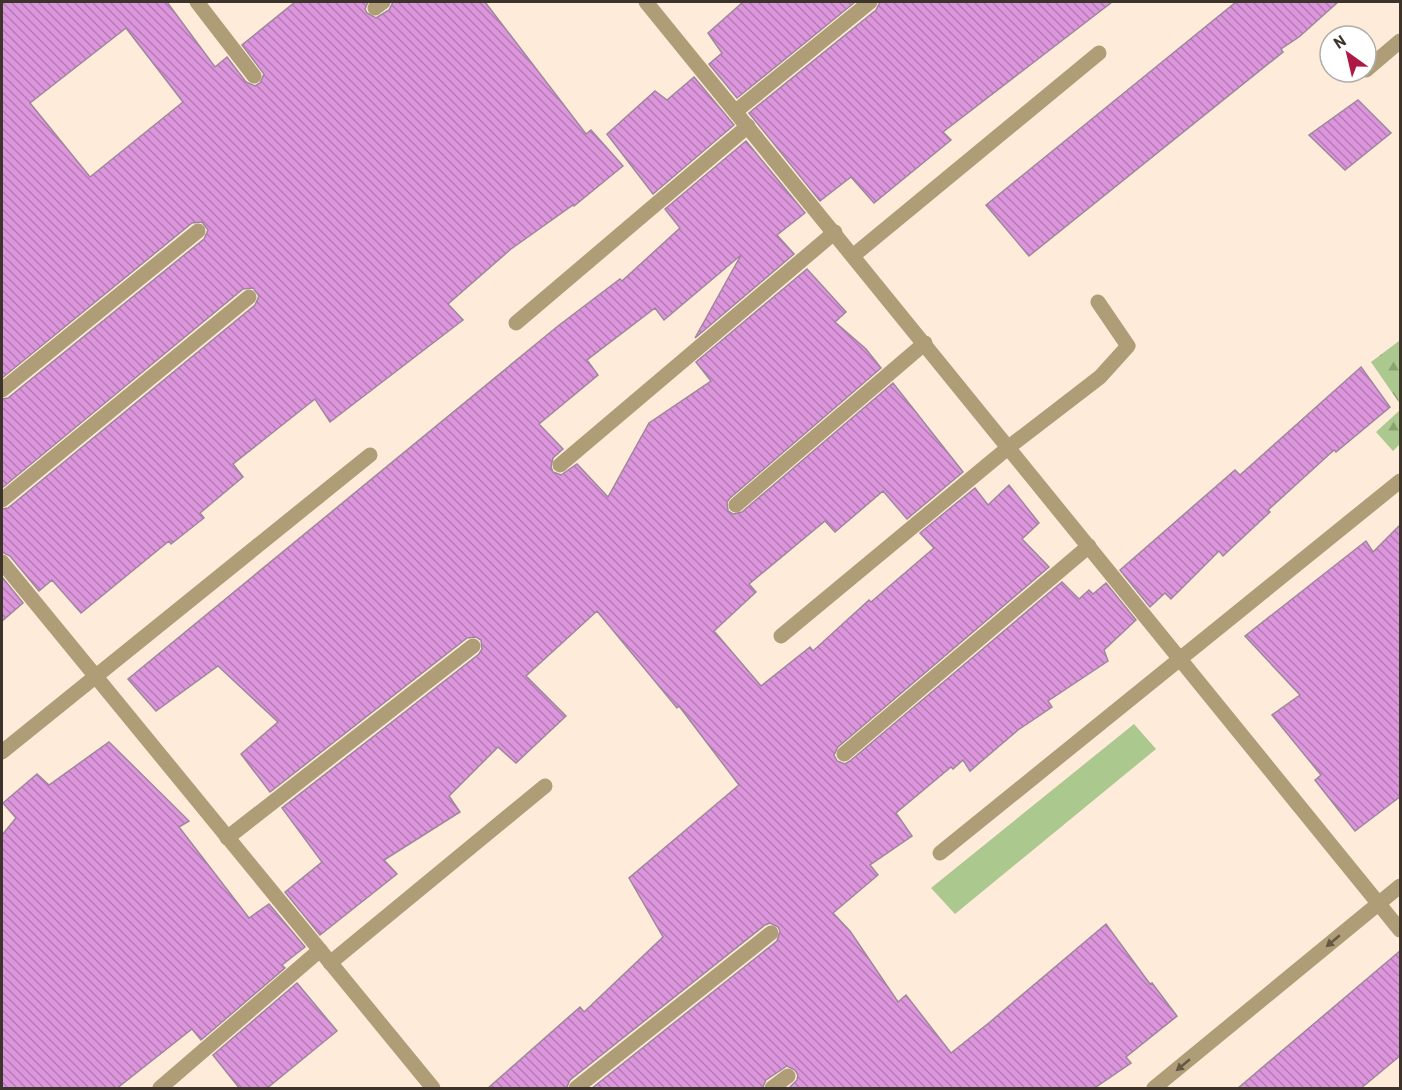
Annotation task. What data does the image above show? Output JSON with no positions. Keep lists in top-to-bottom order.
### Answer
{
  "north": "top left"
}
